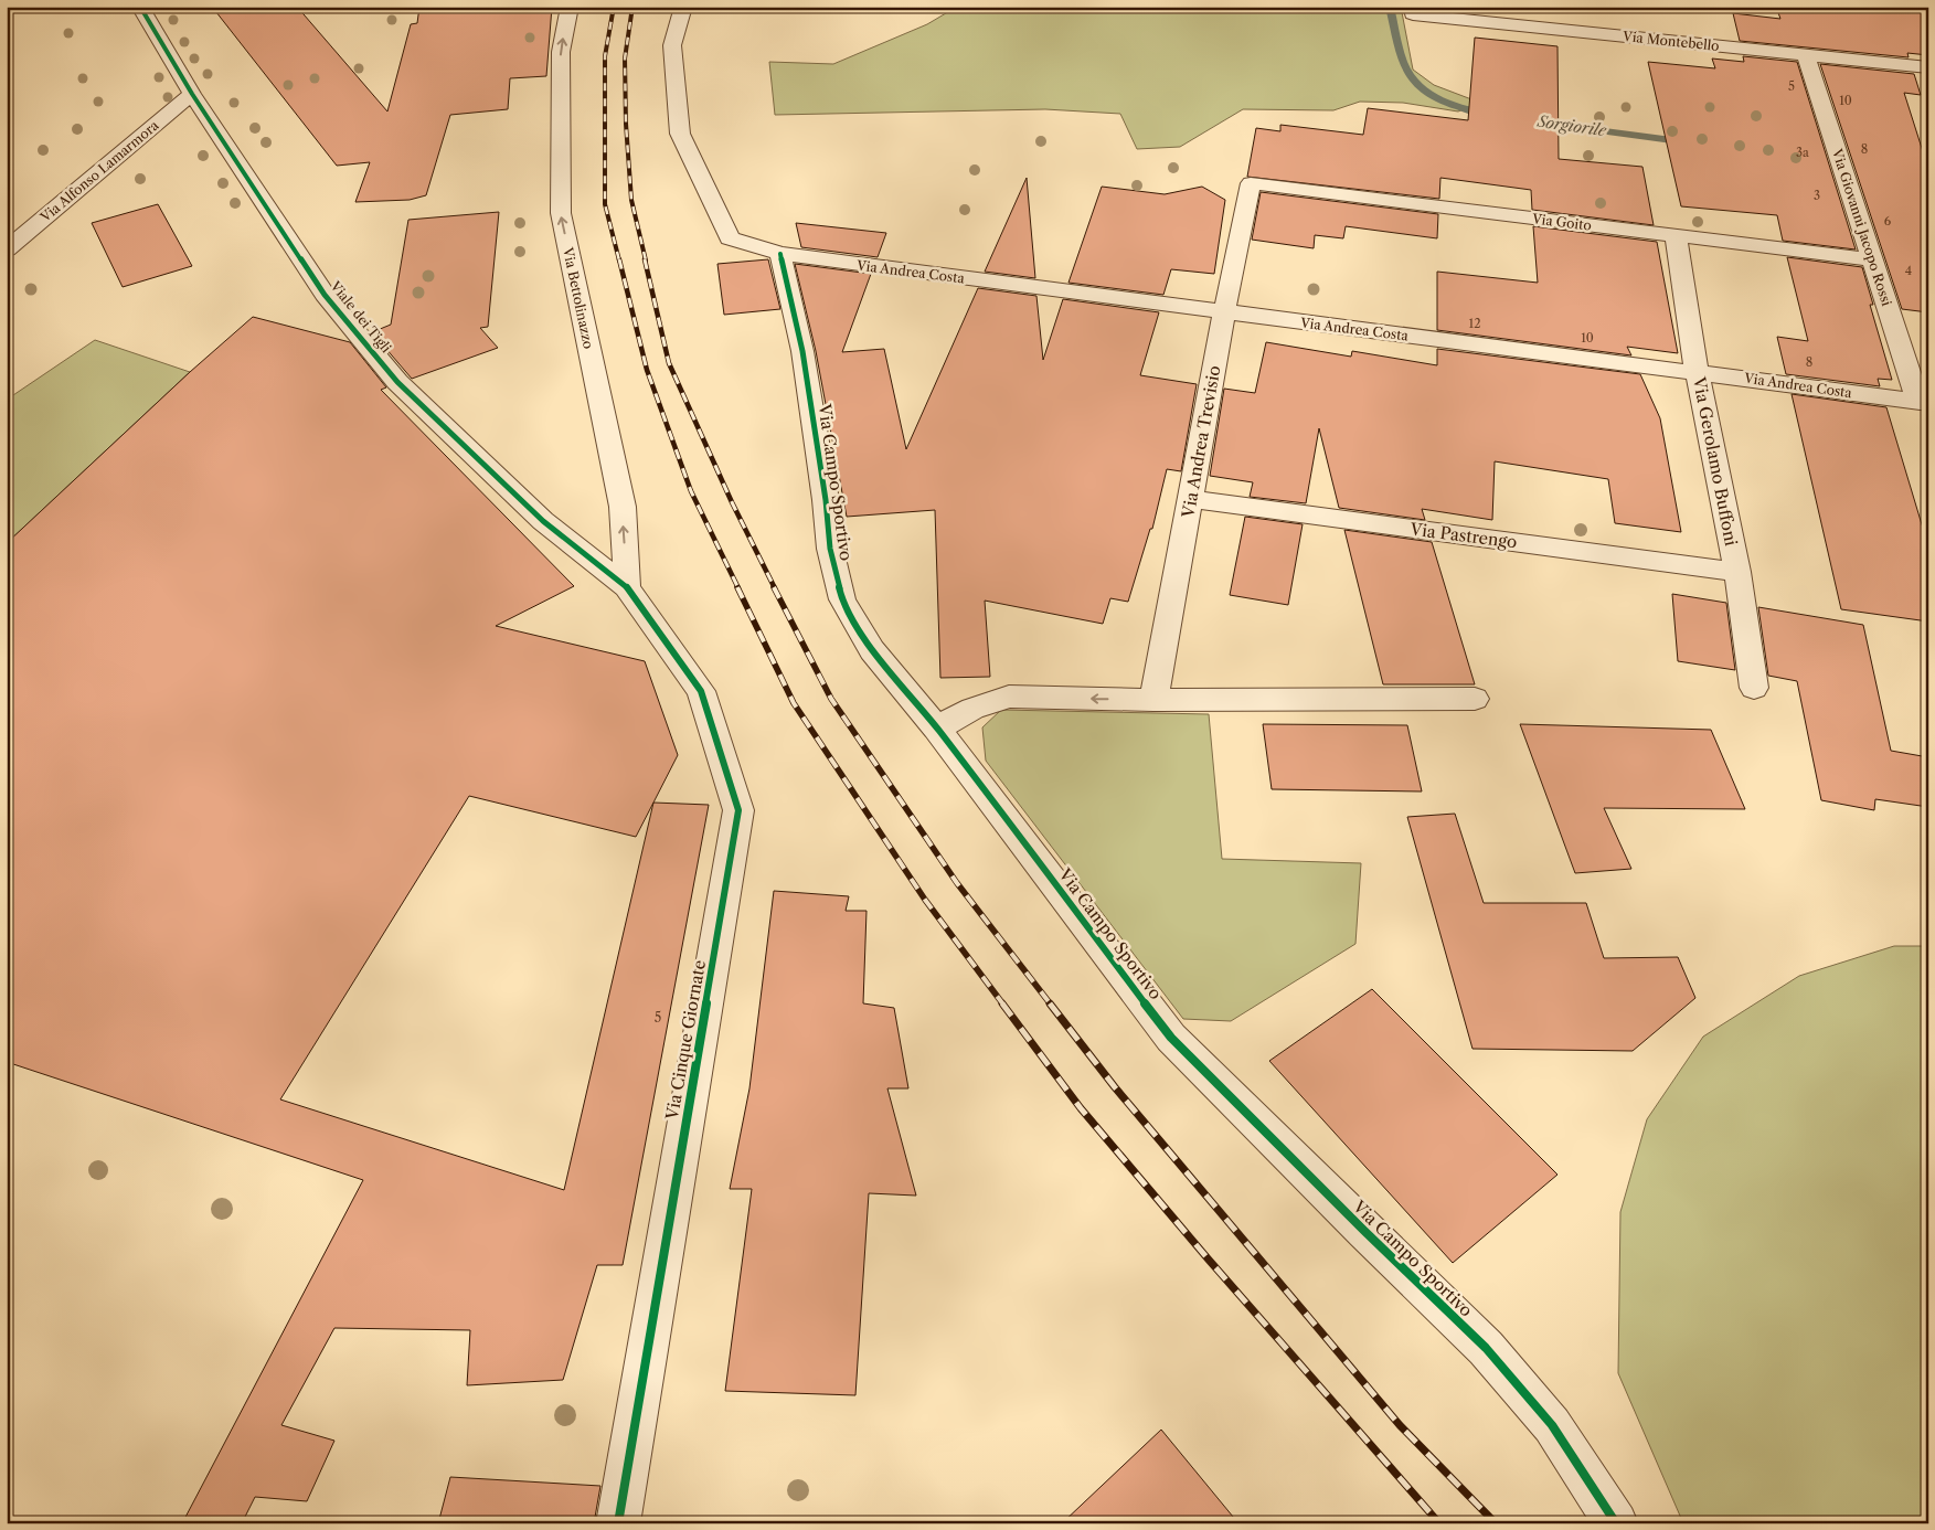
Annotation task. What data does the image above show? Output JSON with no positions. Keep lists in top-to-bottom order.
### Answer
{
  "streets": {
    "street": [
      "Via Montebello",
      "Via Alfonso Lamarmora",
      "Via Goito",
      "Via Giovanni Jacopo Rossi",
      "Via Andrea Costa",
      "Via Bettolinazzo",
      "Viale dei Tigli",
      "Via Andrea Trevisio",
      "Via Gerolamo Buffoni",
      "Via Campo Sportivo",
      "Via Pastrengo",
      "Via Cinque Giornate"
    ]
  },
  "crossings": [
    ["Via Montebello", "Via Giovanni Jacopo Rossi"],
    ["Via Alfonso Lamarmora", "Viale dei Tigli"],
    ["Via Goito", "Via Giovanni Jacopo Rossi"],
    ["Via Goito", "Via Andrea Trevisio"],
    ["Via Goito", "Via Gerolamo Buffoni"],
    ["Via Giovanni Jacopo Rossi", "Via Andrea Costa"],
    ["Via Andrea Costa", "Via Andrea Trevisio"],
    ["Via Andrea Costa", "Via Gerolamo Buffoni"],
    ["Via Andrea Costa", "Via Campo Sportivo"],
    ["Via Bettolinazzo", "Viale dei Tigli"],
    ["Via Bettolinazzo", "Via Cinque Giornate"],
    ["Viale dei Tigli", "Via Cinque Giornate"],
    ["Via Andrea Trevisio", "Via Pastrengo"],
    ["Via Gerolamo Buffoni", "Via Pastrengo"]
  ],
  "one_way": ["Via Bettolinazzo"],
  "water": ["Sorgiorile"],
  "house_numbers": [
    "5",
    "10",
    "8",
    "3a",
    "3",
    "6",
    "4",
    "12",
    "10",
    "8",
    "5"
  ]
}
